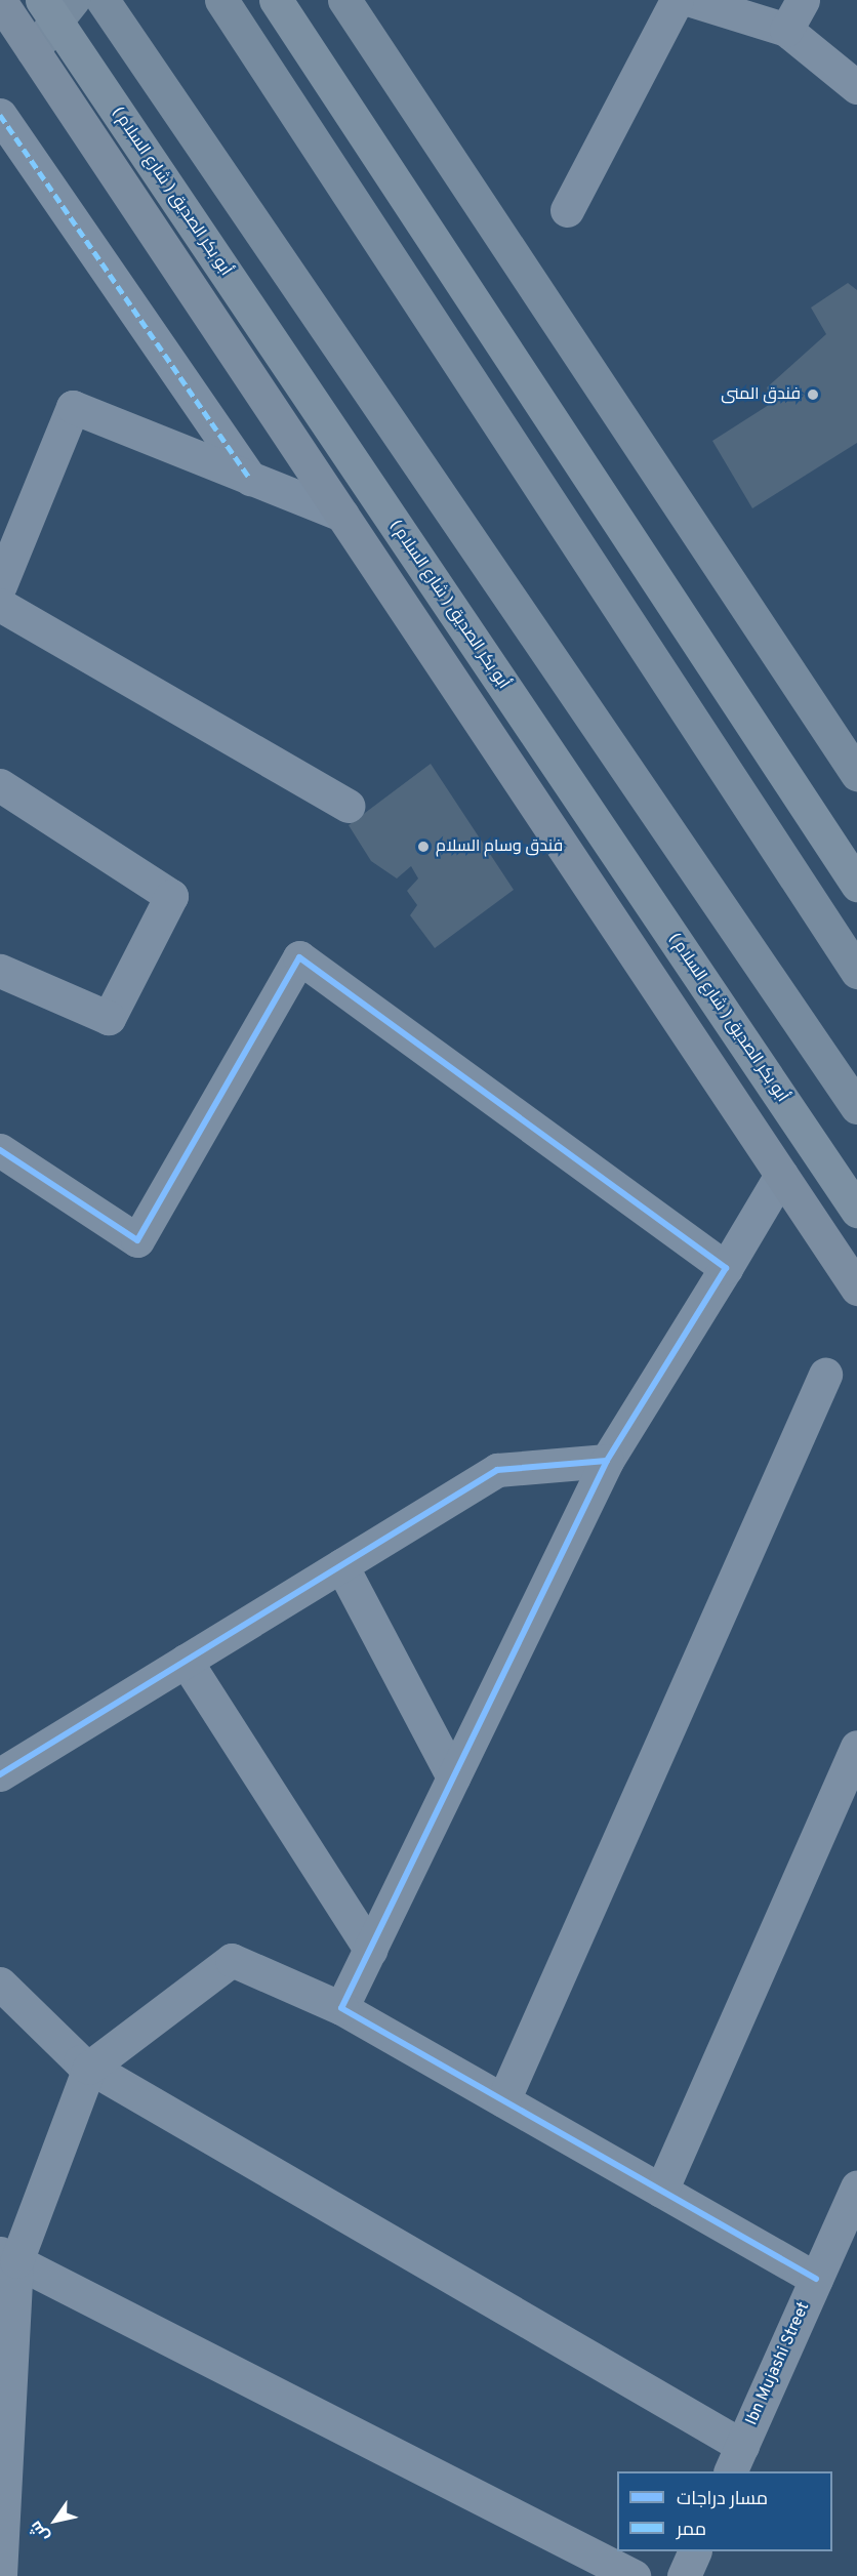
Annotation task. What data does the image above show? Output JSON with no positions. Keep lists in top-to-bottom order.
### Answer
{
  "streets": {
    "highway": ["( شارع السلام ) أبو بكر الصديق"],
    "street": ["Ibn Mujashi Street"]
  },
  "places": ["فندق المنى", "فندق وسام السلام"],
  "legend": ["مسار دراجات", "ممر"],
  "north": "bottom left"
}
